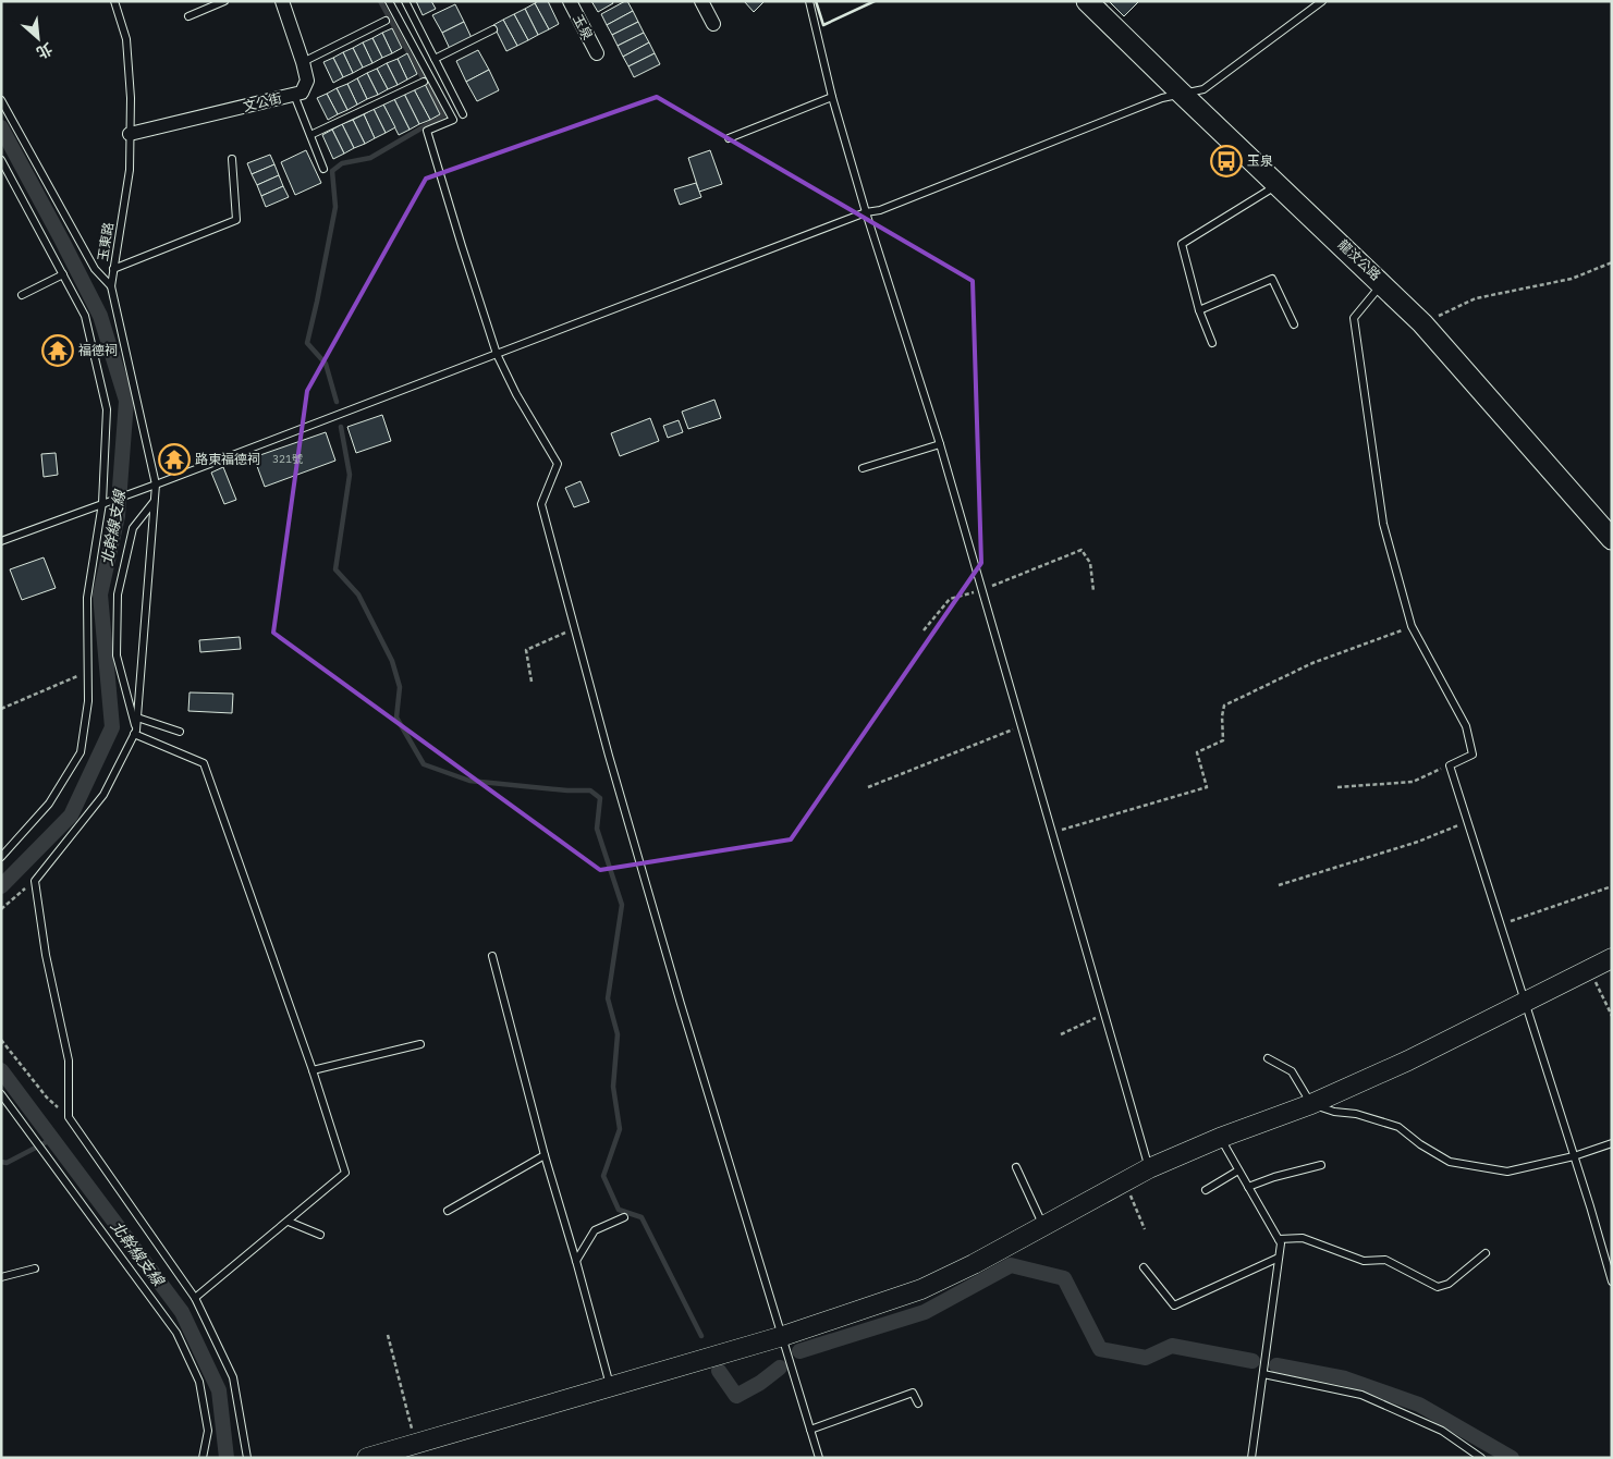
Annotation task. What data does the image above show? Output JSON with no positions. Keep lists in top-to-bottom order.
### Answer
{
  "streets": {
    "main road": ["龍汶公路"],
    "street": ["玉泉", "文公街"],
    "lane": ["玉東路"]
  },
  "crossings": [
    ["文公街", "玉東路"]
  ],
  "water": ["北幹線支線"],
  "places": {
    "bus stop": ["玉泉"],
    "temple": ["福德祠", "路東福德祠"]
  },
  "house_numbers": ["321號"],
  "north": "bottom right"
}
